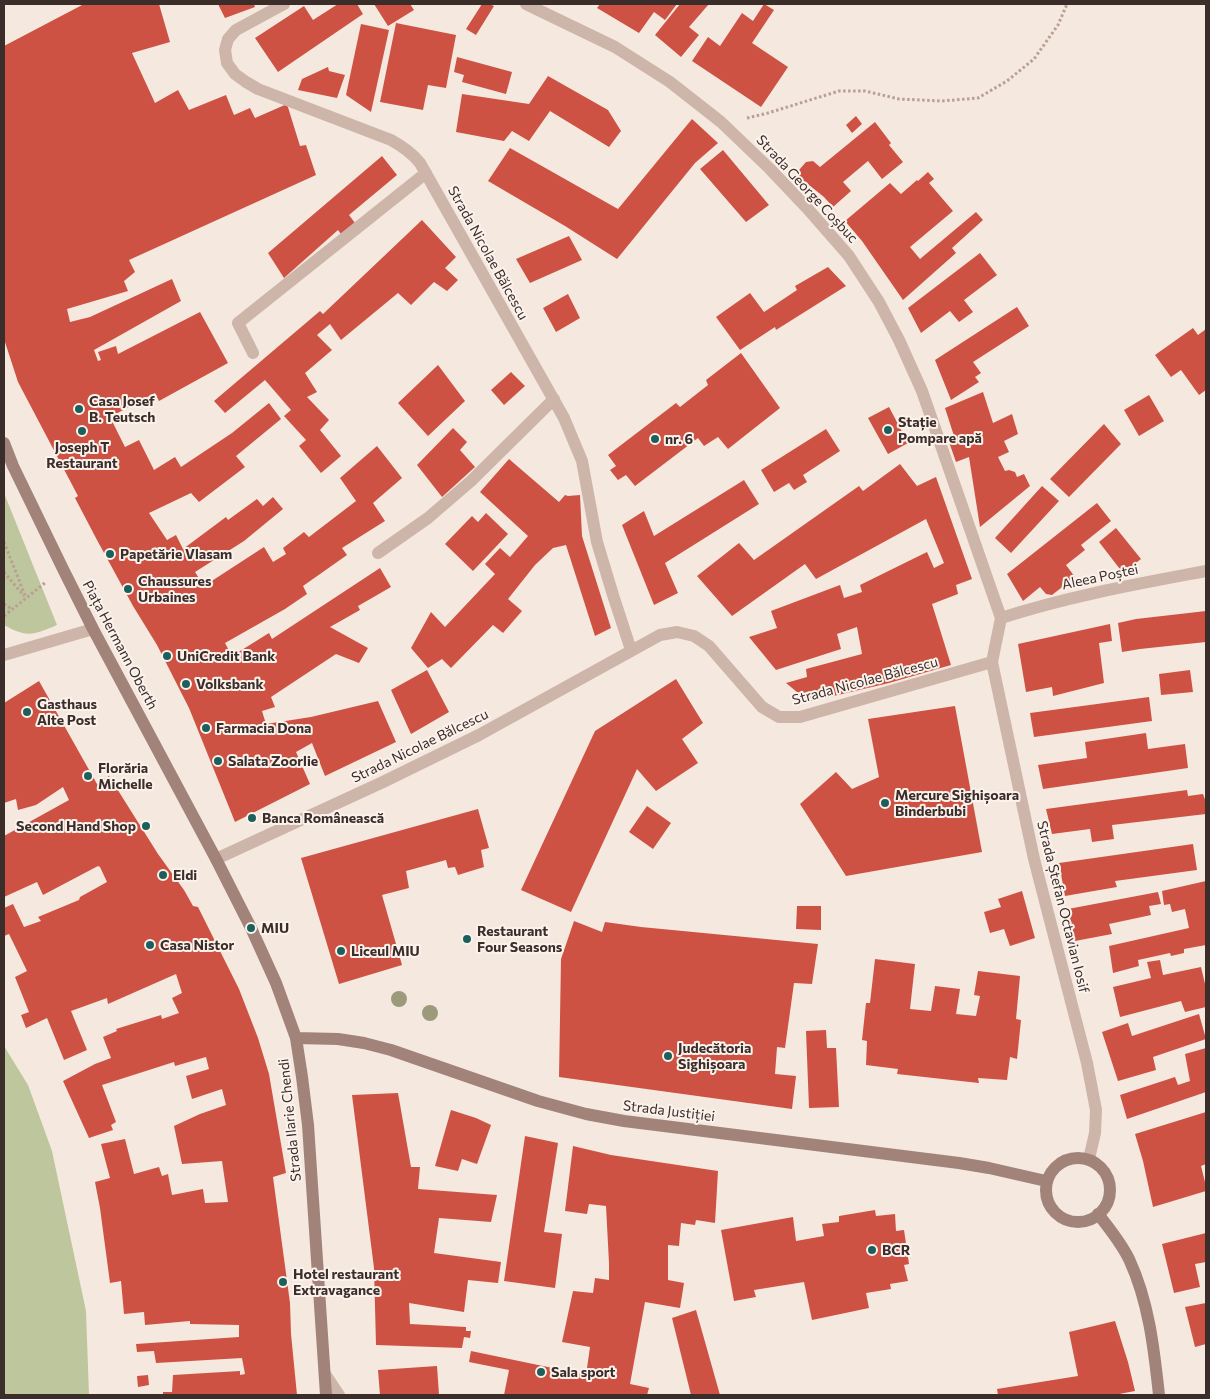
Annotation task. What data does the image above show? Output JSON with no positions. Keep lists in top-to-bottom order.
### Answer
{
  "streets": {
    "main road": ["Piața Hermann Oberth", "Strada Justiției", "Strada Ilarie Chendi"],
    "street": [
      "Strada George Coșbuc",
      "Strada Nicolae Bălcescu",
      "Aleea Poștei",
      "Strada Ștefan Octavian Iosif"
    ]
  },
  "crossings": [
    ["Strada George Coșbuc", "Aleea Poștei"],
    ["Strada Nicolae Bălcescu", "Piața Hermann Oberth"],
    ["Strada Nicolae Bălcescu", "Strada Ștefan Octavian Iosif"],
    ["Strada Nicolae Bălcescu", "Strada Ilarie Chendi"],
    ["Piața Hermann Oberth", "Strada Ilarie Chendi"],
    ["Strada Ștefan Octavian Iosif", "Strada Justiției"],
    ["Strada Justiției", "Strada Ilarie Chendi"]
  ],
  "places": [
    "Casa Josef B. Teutsch",
    "Stație Pompare apă",
    "Joseph T Restaurant",
    "nr. 6",
    "Papetărie Vlasam",
    "Chaussures Urbaines",
    "UniCredit Bank",
    "Volksbank",
    "Gasthaus Alte Post",
    "Farmacia Dona",
    "Salata Zoorlie",
    "Florăria Michelle",
    "Mercure Sighișoara Binderbubi",
    "Banca Românească",
    "Second Hand Shop",
    "Eldi",
    "MIU",
    "Restaurant Four Seasons",
    "Casa Nistor",
    "Liceul MIU",
    "Judecătoria Sighișoara",
    "BCR",
    "Hotel restaurant Extravagance",
    "Sala sport"
  ]
}
